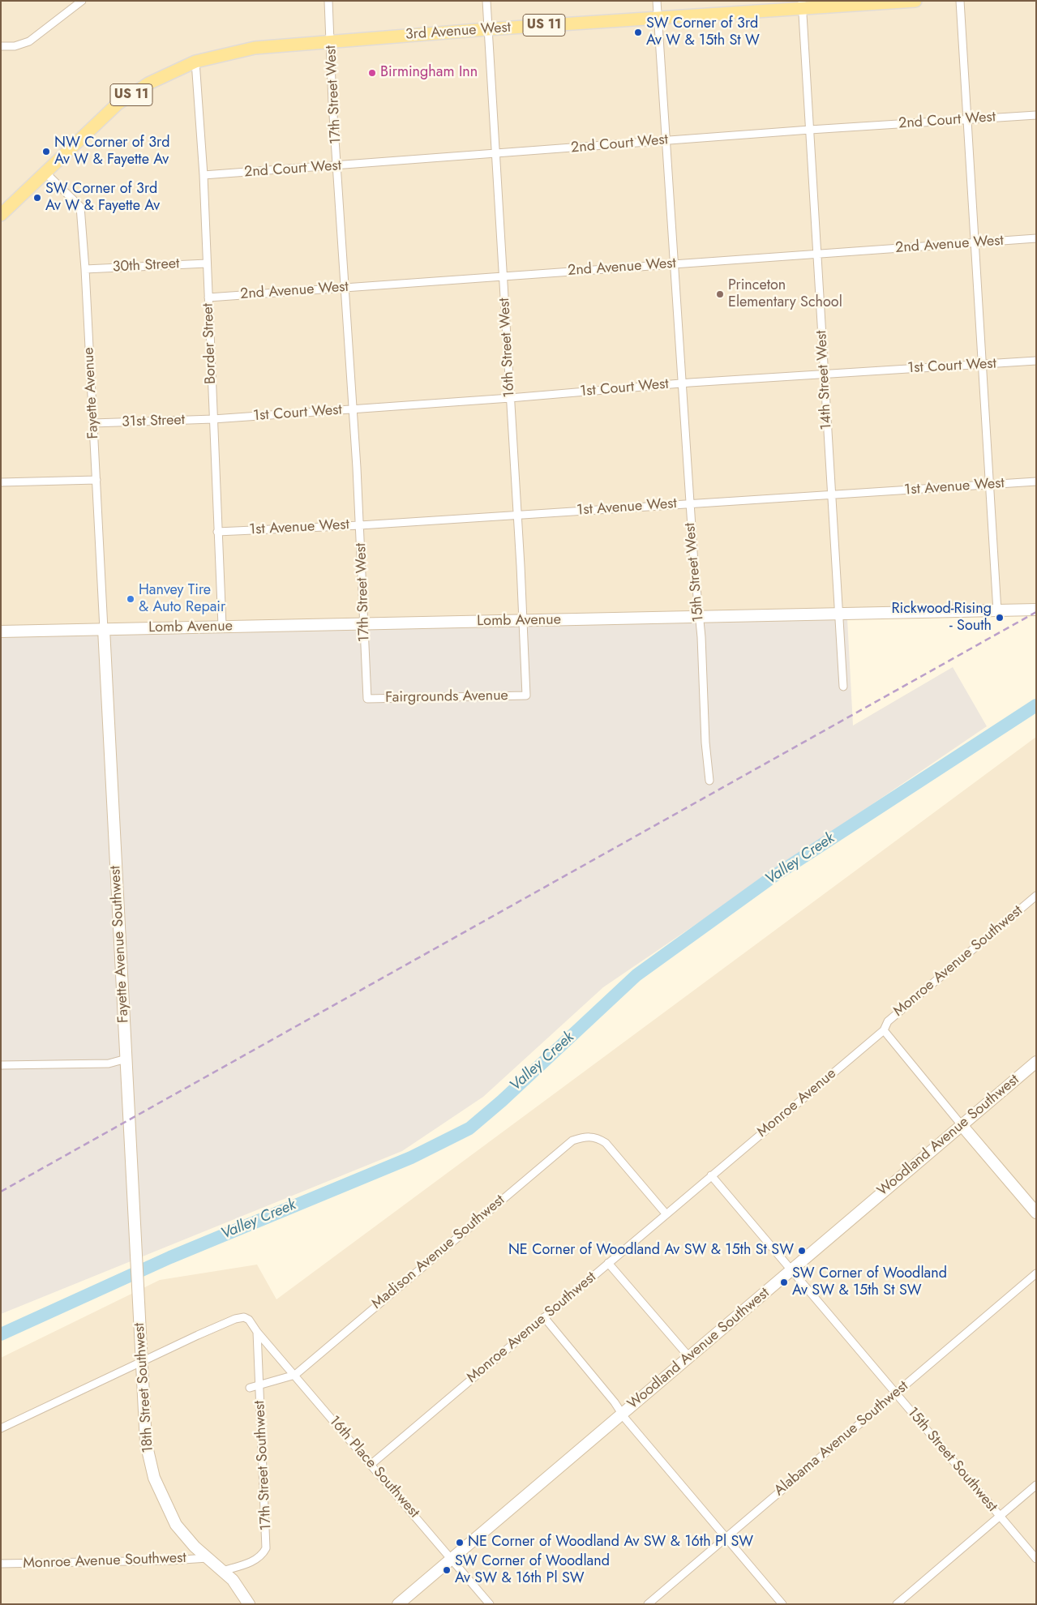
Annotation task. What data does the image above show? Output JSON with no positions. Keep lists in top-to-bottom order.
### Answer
{
  "streets": {
    "main road": ["US 11", "3rd Avenue West"],
    "street": [
      "17th Street West",
      "2nd Court West",
      "2nd Avenue West",
      "30th Street",
      "Border Street",
      "16th Street West",
      "1st Court West",
      "14th Street West",
      "Fayette Avenue",
      "31st Street",
      "1st Avenue West",
      "15th Street West",
      "Lomb Avenue",
      "Fairgrounds Avenue",
      "Fayette Avenue Southwest",
      "Monroe Avenue Southwest",
      "Monroe Avenue",
      "Woodland Avenue Southwest",
      "Madison Avenue Southwest",
      "18th Street Southwest",
      "Alabama Avenue Southwest",
      "15th Street Southwest",
      "17th Street Southwest",
      "16th Place Southwest"
    ]
  },
  "crossings": [
    ["US 11", "3rd Avenue West"],
    ["US 11", "Border Street"],
    ["US 11", "Fayette Avenue"],
    ["3rd Avenue West", "17th Street West"],
    ["3rd Avenue West", "Border Street"],
    ["3rd Avenue West", "16th Street West"],
    ["3rd Avenue West", "14th Street West"],
    ["3rd Avenue West", "15th Street West"],
    ["17th Street West", "2nd Court West"],
    ["17th Street West", "2nd Avenue West"],
    ["17th Street West", "1st Court West"],
    ["17th Street West", "1st Avenue West"],
    ["17th Street West", "Lomb Avenue"],
    ["17th Street West", "Fairgrounds Avenue"],
    ["2nd Court West", "Border Street"],
    ["2nd Court West", "16th Street West"],
    ["2nd Court West", "14th Street West"],
    ["2nd Court West", "15th Street West"],
    ["2nd Avenue West", "Border Street"],
    ["2nd Avenue West", "16th Street West"],
    ["2nd Avenue West", "14th Street West"],
    ["2nd Avenue West", "15th Street West"],
    ["30th Street", "Border Street"],
    ["30th Street", "Fayette Avenue"],
    ["Border Street", "1st Court West"],
    ["Border Street", "31st Street"],
    ["Border Street", "1st Avenue West"],
    ["Border Street", "Lomb Avenue"],
    ["16th Street West", "1st Court West"],
    ["16th Street West", "1st Avenue West"],
    ["16th Street West", "Lomb Avenue"],
    ["16th Street West", "Fairgrounds Avenue"],
    ["1st Court West", "14th Street West"],
    ["1st Court West", "31st Street"],
    ["1st Court West", "15th Street West"],
    ["14th Street West", "1st Avenue West"],
    ["14th Street West", "Lomb Avenue"],
    ["Fayette Avenue", "31st Street"],
    ["Fayette Avenue", "Lomb Avenue"],
    ["Fayette Avenue", "Fayette Avenue Southwest"],
    ["1st Avenue West", "15th Street West"],
    ["15th Street West", "Lomb Avenue"],
    ["Lomb Avenue", "Fayette Avenue Southwest"],
    ["Fayette Avenue Southwest", "18th Street Southwest"],
    ["Monroe Avenue Southwest", "Monroe Avenue"],
    ["Monroe Avenue Southwest", "Madison Avenue Southwest"],
    ["Monroe Avenue Southwest", "18th Street Southwest"],
    ["Monroe Avenue Southwest", "15th Street Southwest"],
    ["Monroe Avenue Southwest", "16th Place Southwest"],
    ["Monroe Avenue", "15th Street Southwest"],
    ["Woodland Avenue Southwest", "15th Street Southwest"],
    ["Woodland Avenue Southwest", "16th Place Southwest"],
    ["Madison Avenue Southwest", "16th Place Southwest"],
    ["18th Street Southwest", "17th Street Southwest"],
    ["Alabama Avenue Southwest", "15th Street Southwest"],
    ["17th Street Southwest", "16th Place Southwest"]
  ],
  "water": ["Valley Creek"],
  "places": [
    "SW Corner of 3rd Av W & 15th St W",
    "Birmingham Inn",
    "NW Corner of 3rd Av W & Fayette Av",
    "SW Corner of 3rd Av W & Fayette Av",
    "Princeton Elementary School",
    "Hanvey Tire & Auto Repair",
    "Rickwood-Rising - South",
    "NE Corner of Woodland Av SW & 15th St SW",
    "SW Corner of Woodland Av SW & 15th St SW",
    "NE Corner of Woodland Av SW & 16th Pl SW",
    "SW Corner of Woodland Av SW & 16th Pl SW"
  ]
}
